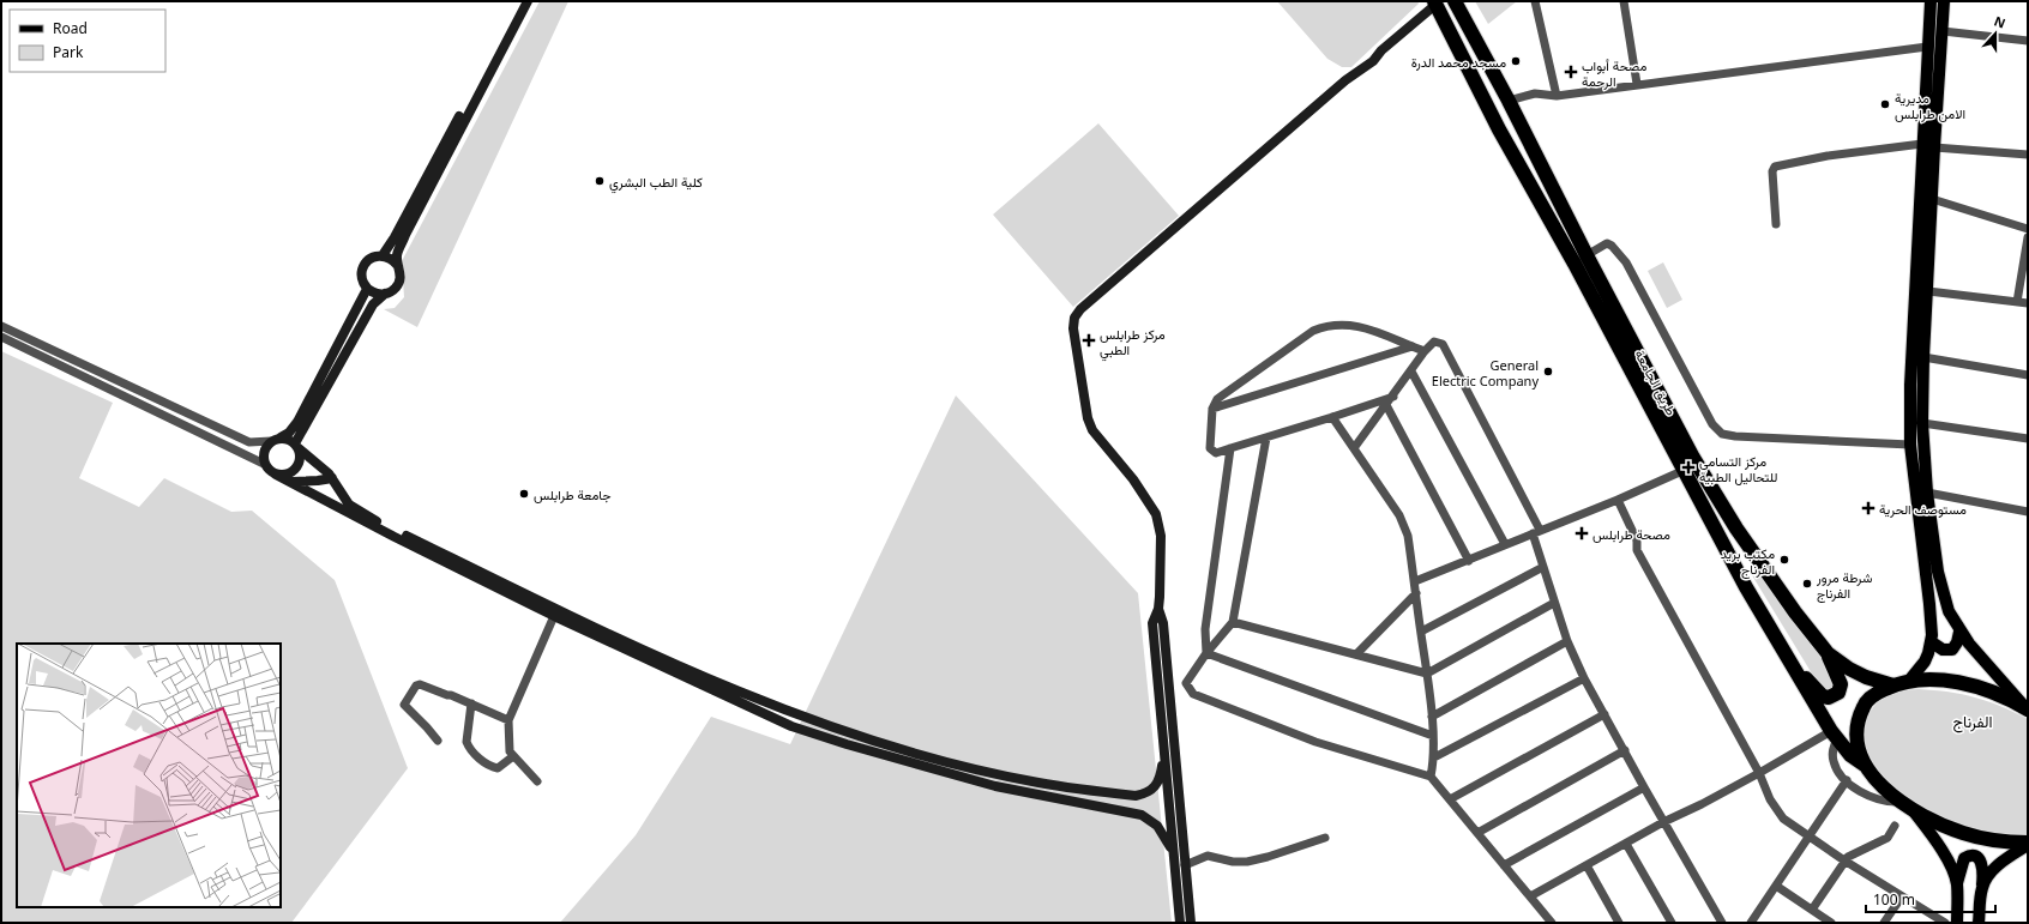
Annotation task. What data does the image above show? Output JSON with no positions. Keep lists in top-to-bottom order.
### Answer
{
  "streets": {
    "highway": ["طريق الجامعة"]
  },
  "districts": ["الفرناج"],
  "places": {
    "other": [
      "مسجد محمد الدرة",
      "مديرية الامن طرابلس",
      "كلية الطب البشري",
      "General Electric Company",
      "جامعة طرابلس",
      "مكتب بريد الفرناج",
      "شرطة مرور الفرناج"
    ],
    "health": [
      "مصحة أبواب الرحمة",
      "مركز طرابلس الطبي",
      "مركز التسامي للتحاليل الطبية",
      "مستوصف الحرية",
      "مصحة طرابلس"
    ]
  },
  "legend": ["Road", "Park"],
  "scale_bar": "100 m",
  "north": "top"
}
